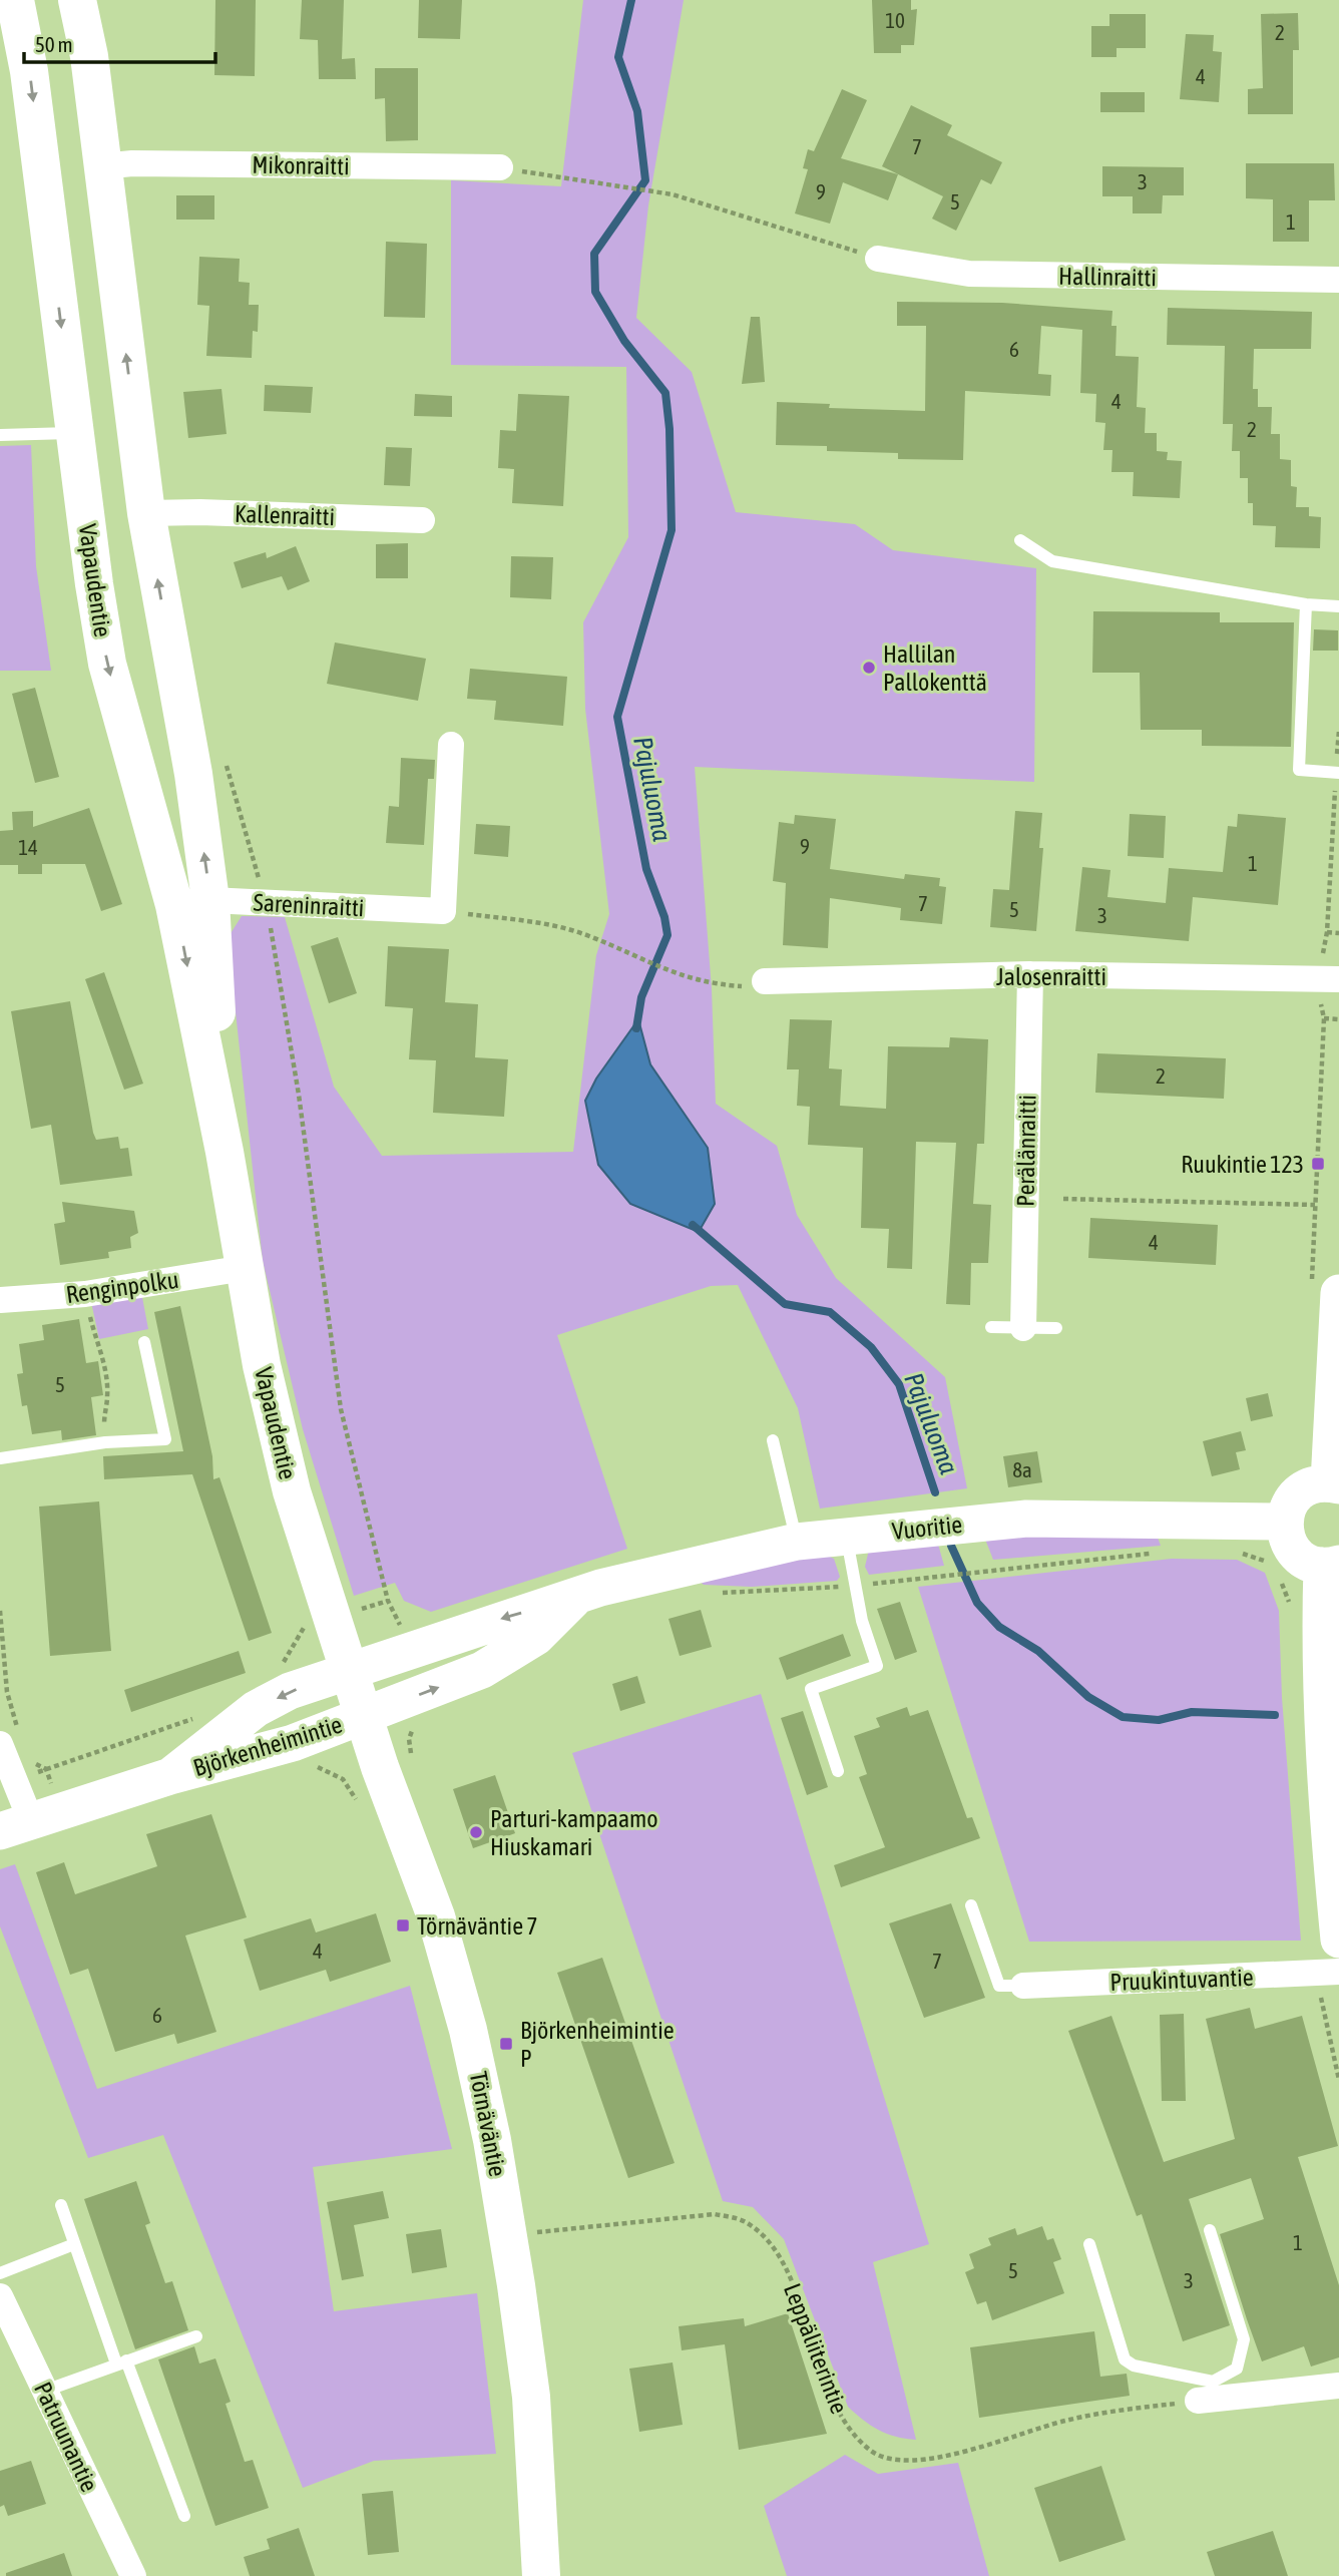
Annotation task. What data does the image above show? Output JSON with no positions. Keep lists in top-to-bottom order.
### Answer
{
  "streets": {
    "main road": ["Vapaudentie", "Törnäväntie"],
    "street": [
      "Mikonraitti",
      "Hallinraitti",
      "Kallenraitti",
      "Sareninraitti",
      "Jalosenraitti",
      "Perälänraitti",
      "Renginpolku",
      "Vuoritie",
      "Björkenheimintie",
      "Pruukintuvantie",
      "Patruunantie"
    ],
    "path": ["Leppäliiterintie"]
  },
  "crossings": [
    ["Mikonraitti", "Vapaudentie"],
    ["Kallenraitti", "Vapaudentie"],
    ["Vapaudentie", "Sareninraitti"],
    ["Vapaudentie", "Renginpolku"],
    ["Vapaudentie", "Vuoritie"],
    ["Vapaudentie", "Björkenheimintie"],
    ["Vapaudentie", "Törnäväntie"],
    ["Jalosenraitti", "Perälänraitti"],
    ["Vuoritie", "Björkenheimintie"],
    ["Vuoritie", "Törnäväntie"],
    ["Björkenheimintie", "Törnäväntie"],
    ["Törnäväntie", "Leppäliiterintie"]
  ],
  "water": ["Pajuluoma"],
  "places": {
    "other": ["Hallilan Pallokenttä", "Parturi-kampaamo Hiuskamari"],
    "transit": ["Ruukintie 123", "Törnäväntie 7", "Björkenheimintie P"]
  },
  "house_numbers": [
    "10",
    "2",
    "4",
    "7",
    "3",
    "9",
    "5",
    "1",
    "6",
    "4",
    "2",
    "9",
    "14",
    "1",
    "7",
    "5",
    "3",
    "2",
    "4",
    "5",
    "8a",
    "4",
    "7",
    "6",
    "1",
    "5",
    "3"
  ],
  "scale_bar": "50 m"
}
